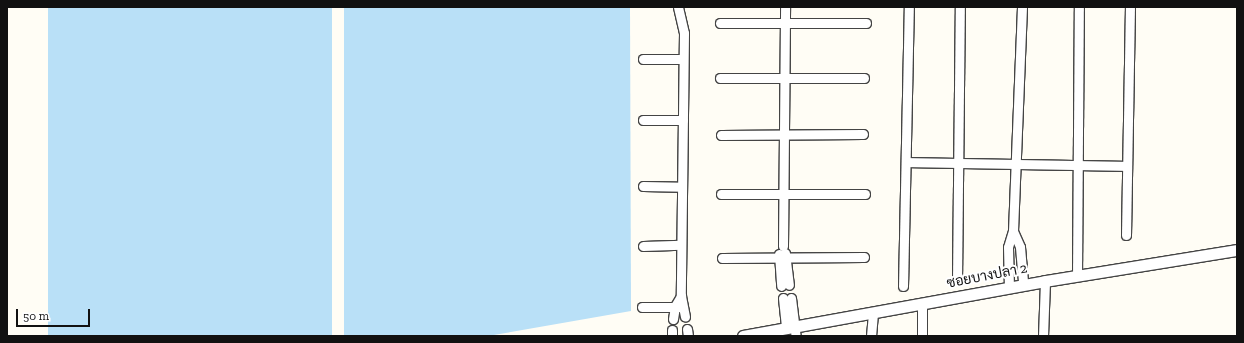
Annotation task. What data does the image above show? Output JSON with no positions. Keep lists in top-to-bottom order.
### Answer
{
  "streets": {
    "street": ["ซอยบางปลา 2"]
  },
  "scale_bar": "50 m"
}
